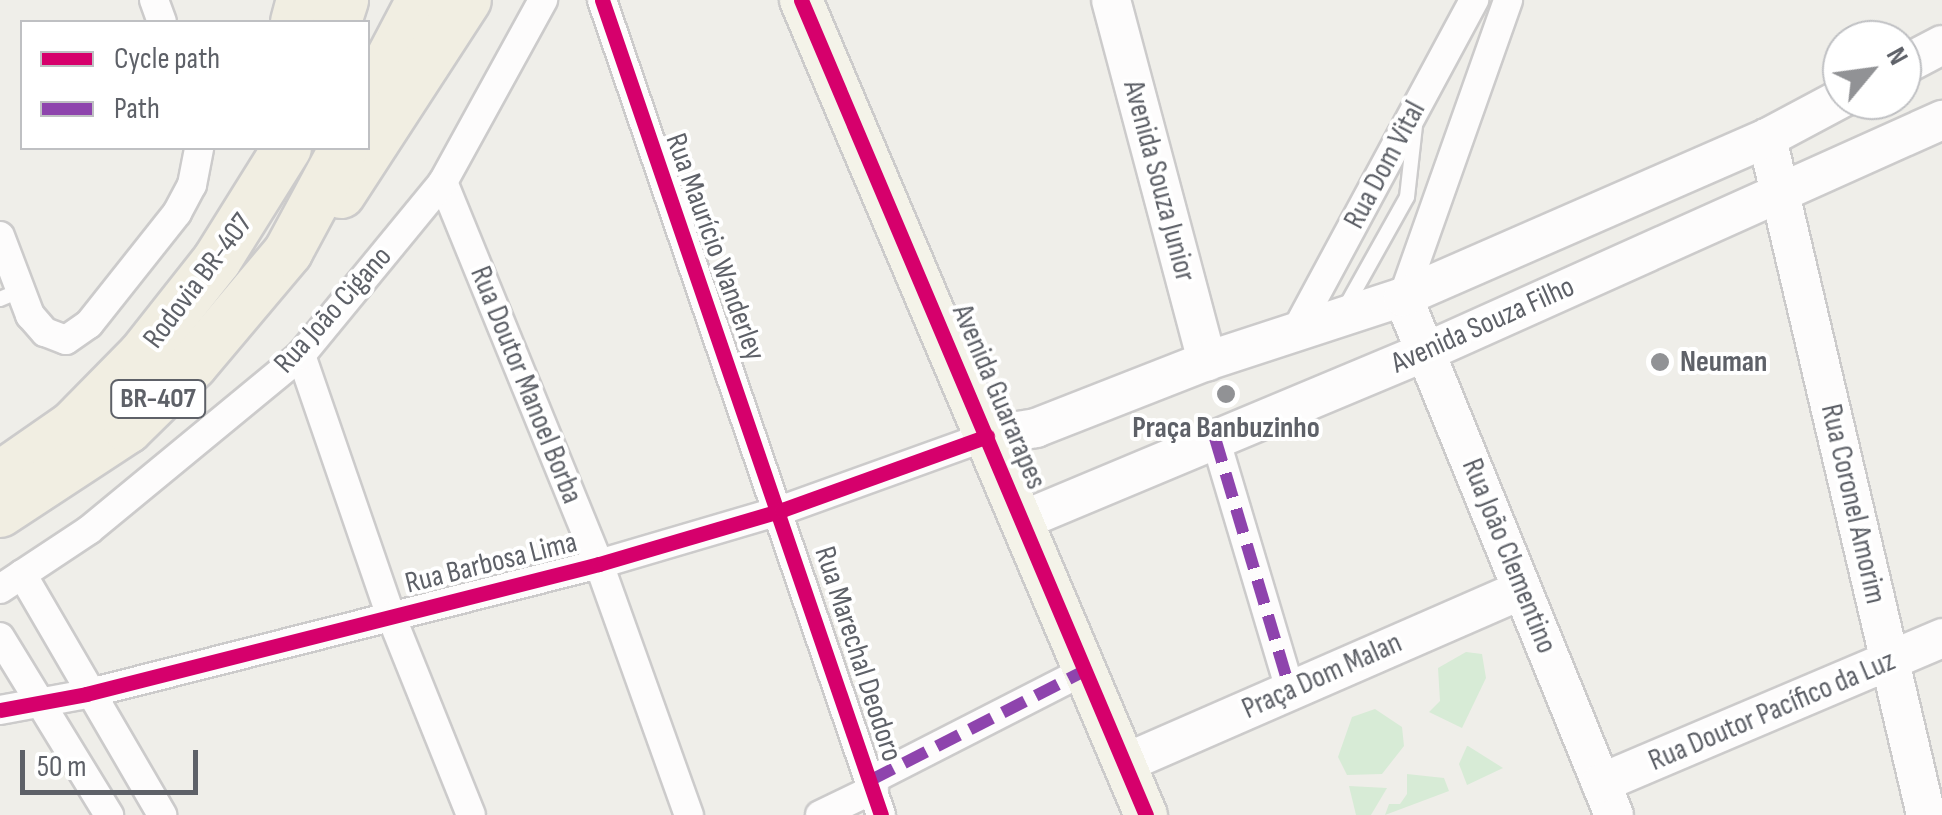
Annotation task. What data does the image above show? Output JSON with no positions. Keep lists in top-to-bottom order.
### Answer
{
  "streets": {
    "highway": ["Rodovia BR-407", "BR-407"],
    "main road": [
      "Avenida Souza Junior",
      "Avenida Souza Filho",
      "Avenida Guararapes",
      "Rua Coronel Amorim",
      "Rua João Clementino",
      "Praça Dom Malan",
      "Rua Doutor Pacífico da Luz"
    ],
    "street": [
      "Rua Dom Vital",
      "Rua Maurício Wanderley",
      "Rua João Cigano",
      "Rua Doutor Manoel Borba",
      "Rua Barbosa Lima",
      "Rua Marechal Deodoro"
    ]
  },
  "crossings": [
    ["Rua Dom Vital", "Avenida Souza Filho"],
    ["Rua Dom Vital", "Rua João Clementino"],
    ["Avenida Souza Junior", "Avenida Souza Filho"],
    ["Rua Maurício Wanderley", "Rua Barbosa Lima"],
    ["Rua Maurício Wanderley", "Rua Marechal Deodoro"],
    ["Rua João Cigano", "Rua Doutor Manoel Borba"],
    ["Avenida Souza Filho", "Avenida Guararapes"],
    ["Avenida Souza Filho", "Rua Coronel Amorim"],
    ["Avenida Souza Filho", "Rua João Clementino"],
    ["Avenida Souza Filho", "Rua Barbosa Lima"],
    ["Rua Doutor Manoel Borba", "Rua Barbosa Lima"],
    ["Avenida Guararapes", "Rua Barbosa Lima"],
    ["Avenida Guararapes", "Praça Dom Malan"],
    ["Rua Coronel Amorim", "Rua Doutor Pacífico da Luz"],
    ["Rua João Clementino", "Praça Dom Malan"],
    ["Rua João Clementino", "Rua Doutor Pacífico da Luz"],
    ["Rua Barbosa Lima", "Rua Marechal Deodoro"]
  ],
  "places": ["Neuman", "Praça Banbuzinho"],
  "legend": ["Cycle path", "Path"],
  "scale_bar": "50 m",
  "north": "top right"
}
